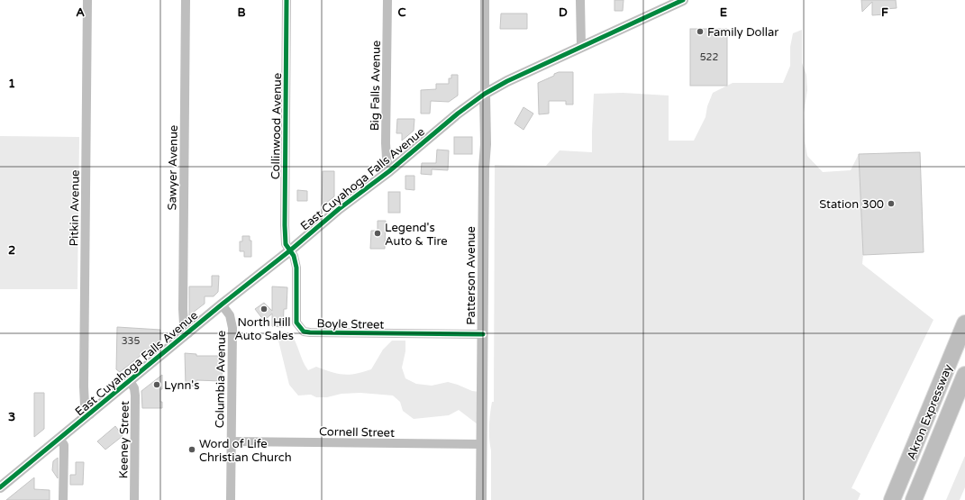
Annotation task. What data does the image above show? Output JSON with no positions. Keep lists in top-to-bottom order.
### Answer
{
  "streets": {
    "highway": ["Akron Expressway"],
    "street": [
      "Big Falls Avenue",
      "Collinwood Avenue",
      "Sawyer Avenue",
      "East Cuyahoga Falls Avenue",
      "Pitkin Avenue",
      "Patterson Avenue",
      "Boyle Street",
      "Columbia Avenue",
      "Cornell Street",
      "Keeney Street"
    ]
  },
  "crossings": [
    ["Big Falls Avenue", "East Cuyahoga Falls Avenue"],
    ["Collinwood Avenue", "East Cuyahoga Falls Avenue"],
    ["Collinwood Avenue", "Boyle Street"],
    ["Sawyer Avenue", "East Cuyahoga Falls Avenue"],
    ["East Cuyahoga Falls Avenue", "Pitkin Avenue"],
    ["East Cuyahoga Falls Avenue", "Patterson Avenue"],
    ["East Cuyahoga Falls Avenue", "Boyle Street"],
    ["East Cuyahoga Falls Avenue", "Columbia Avenue"],
    ["East Cuyahoga Falls Avenue", "Keeney Street"],
    ["Patterson Avenue", "Boyle Street"],
    ["Patterson Avenue", "Cornell Street"],
    ["Columbia Avenue", "Cornell Street"]
  ],
  "places": [
    "Family Dollar",
    "Station 300",
    "Legend's Auto & Tire",
    "North Hill Auto Sales",
    "Lynn's",
    "Word of Life Christian Church"
  ],
  "house_numbers": ["522", "335"],
  "grid": {
    "columns": [
      "A",
      "B",
      "C",
      "D",
      "E",
      "F"
    ],
    "rows": ["1", "2", "3"]
  }
}
